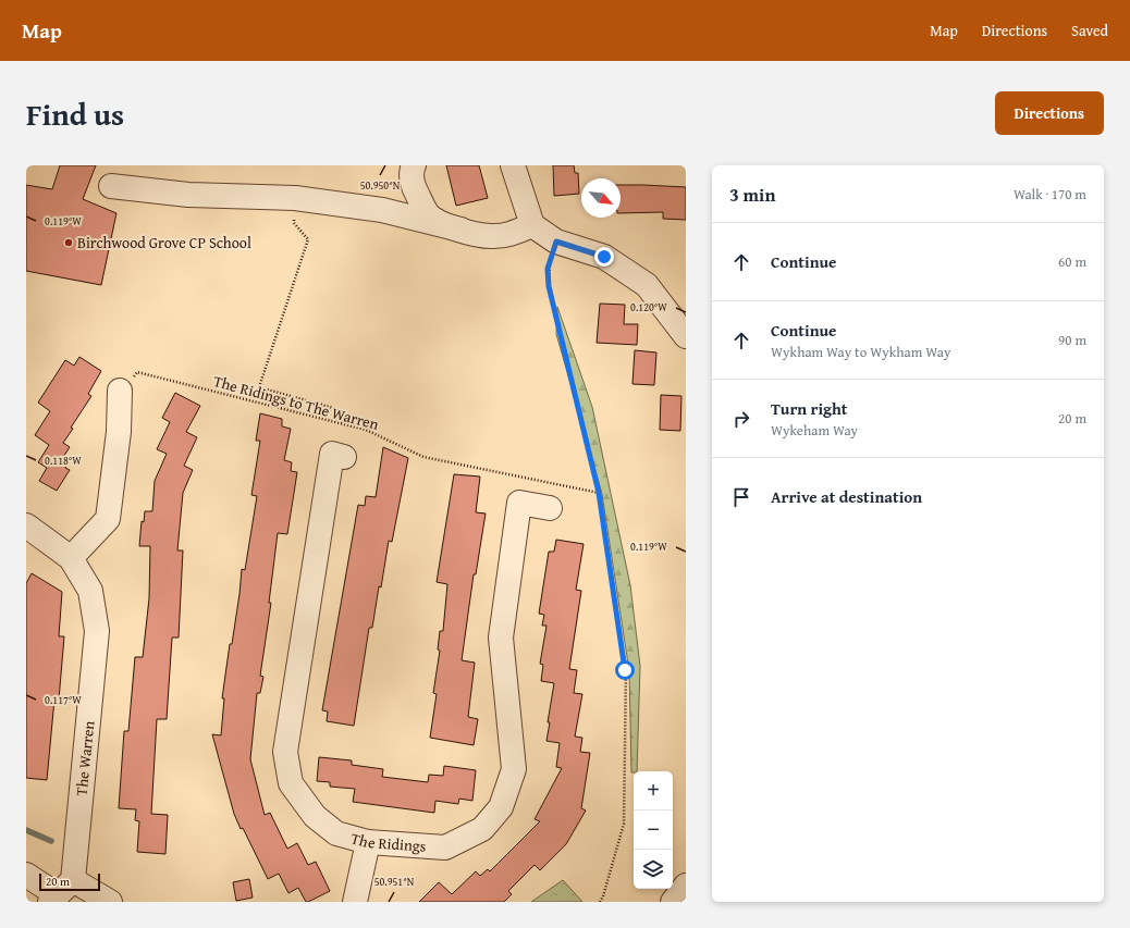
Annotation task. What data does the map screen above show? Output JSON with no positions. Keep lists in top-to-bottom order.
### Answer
{
  "streets": {
    "street": ["The Warren", "The Ridings"],
    "path": ["The Ridings to The Warren"]
  },
  "places": ["Birchwood Grove CP School"],
  "scale_bar": "20 m",
  "north": "bottom right",
  "page": {
    "header": "Map",
    "nav": ["Map", "Directions", "Saved"],
    "title": "Find us",
    "buttons": "Directions",
    "heading": ["3 min", "Walk · 170 m"],
    "list": [
      ["Continue", "60 m"],
      ["Continue", "Wykham Way to Wykham Way", "90 m"],
      ["Turn right", "Wykeham Way", "20 m"],
      "Arrive at destination"
    ],
    "map_buttons": ["+", "−"],
    "scale": "20 m"
  },
  "coordinates": [
    "50.950°N",
    "0.119°W",
    "0.120°W",
    "0.118°W",
    "0.117°W",
    "50.951°N"
  ]
}
